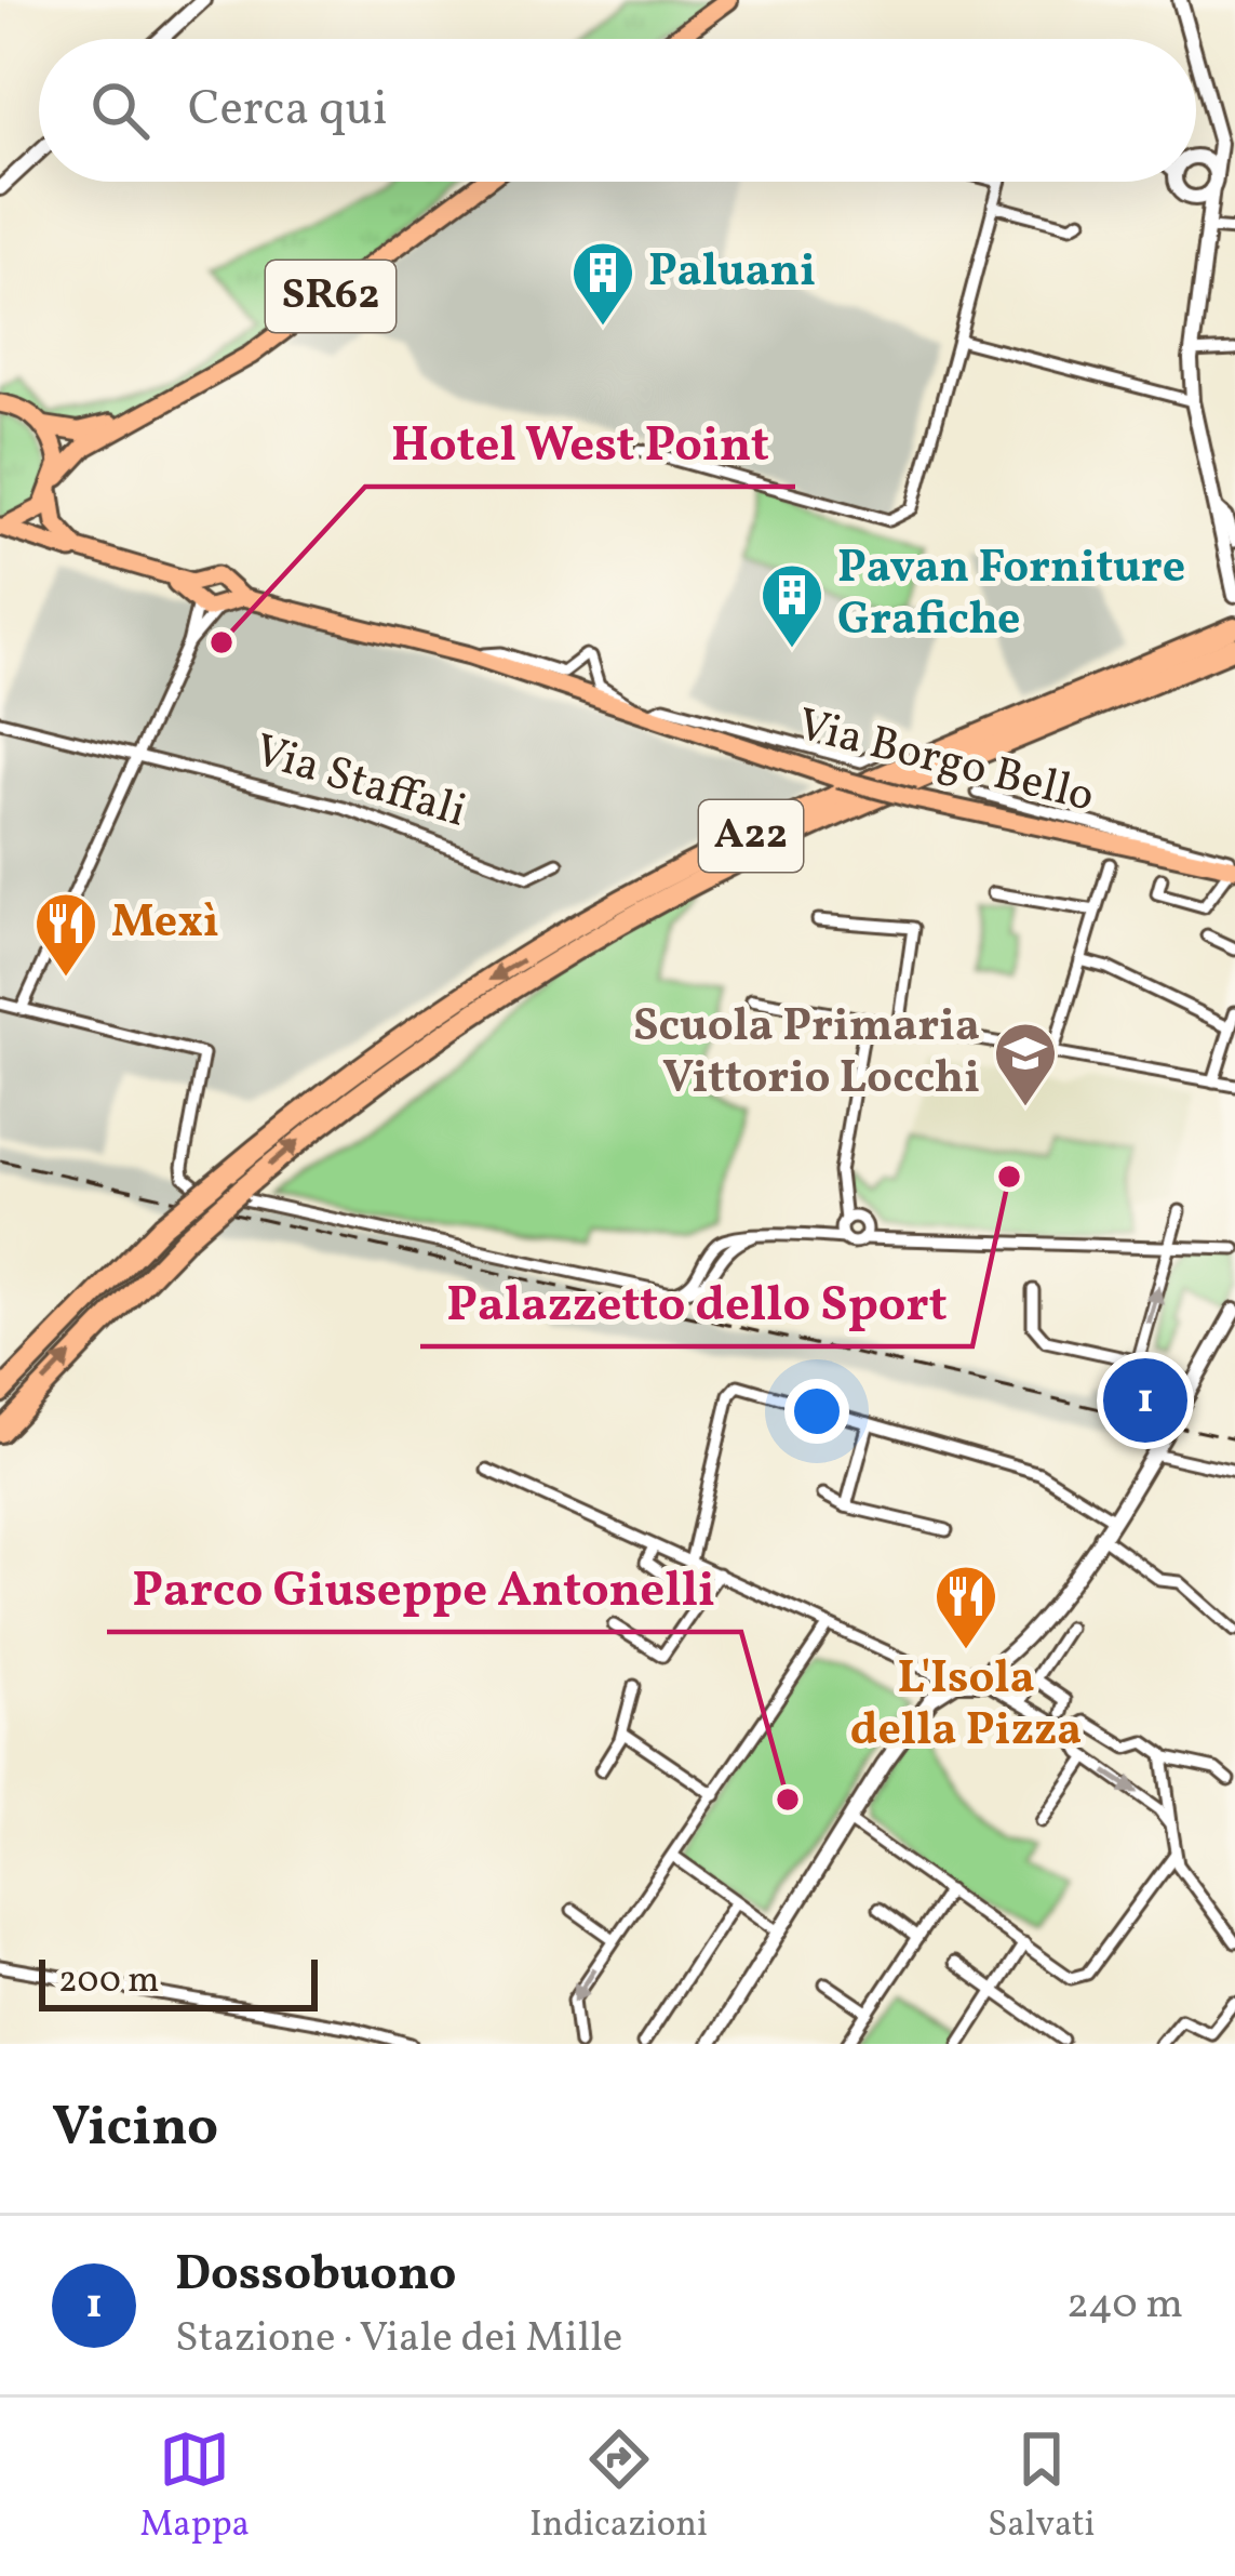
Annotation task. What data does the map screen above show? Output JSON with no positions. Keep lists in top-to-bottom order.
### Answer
{
  "streets": {
    "highway": ["SR62", "A22"],
    "main road": ["Via Borgo Bello"],
    "street": ["Via Staffali"]
  },
  "crossings": [
    ["SR62", "Via Borgo Bello"]
  ],
  "places": {
    "building": ["Paluani", "Pavan Forniture Grafiche"],
    "other": ["Hotel West Point", "Palazzetto dello Sport", "Parco Giuseppe Antonelli"],
    "restaurant": ["Mexì", "L'Isola della Pizza"],
    "school or university": ["Scuola Primaria Vittorio Locchi"]
  },
  "scale_bar": "200 m",
  "page": {
    "search": "Cerca qui",
    "pins": "1",
    "scale": "200 m",
    "heading": "Vicino",
    "list": [
      {
        "mark": "1",
        "name": "Dossobuono",
        "note": "Stazione · Viale dei Mille",
        "value": "240 m"
      }
    ],
    "nav": ["Mappa", "Indicazioni", "Salvati"]
  }
}
